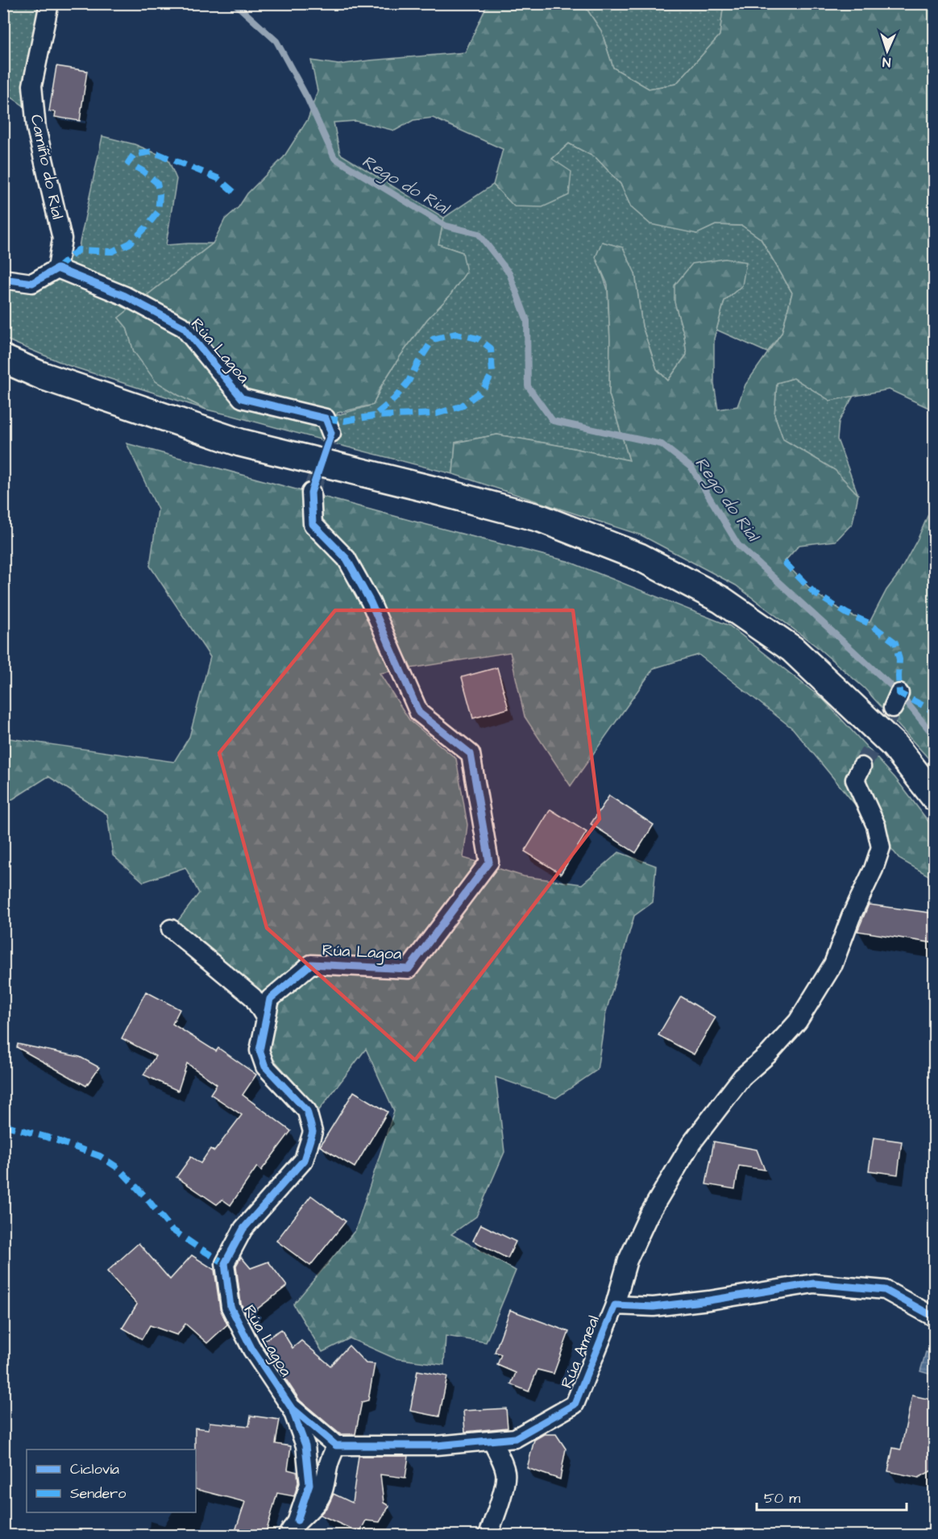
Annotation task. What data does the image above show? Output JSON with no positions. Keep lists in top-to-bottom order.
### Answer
{
  "streets": {
    "street": ["Camiño do Rial", "Rúa Lagoa", "Rúa Ameal"]
  },
  "crossings": [
    ["Camiño do Rial", "Rúa Lagoa"],
    ["Rúa Lagoa", "Rúa Ameal"]
  ],
  "water": ["Rego do Rial"],
  "legend": ["Ciclovía", "Sendero"],
  "scale_bar": "50 m",
  "north": "bottom"
}
